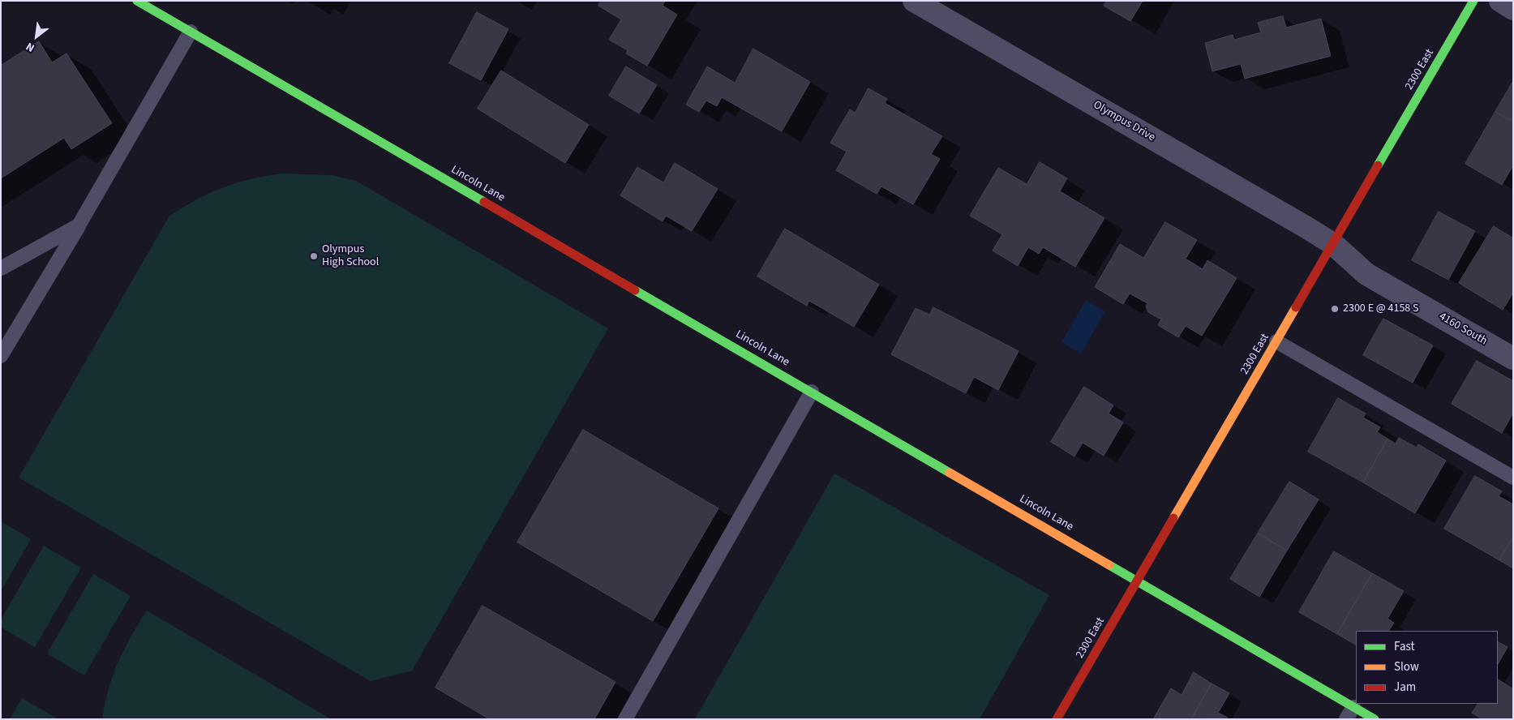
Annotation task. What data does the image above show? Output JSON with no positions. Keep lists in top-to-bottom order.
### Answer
{
  "streets": {
    "street": [
      "2300 East",
      "Olympus Drive",
      "Lincoln Lane",
      "4160 South"
    ]
  },
  "crossings": [
    ["2300 East", "Olympus Drive"],
    ["2300 East", "Lincoln Lane"],
    ["2300 East", "4160 South"],
    ["Olympus Drive", "4160 South"]
  ],
  "places": ["Olympus High School", "2300 E @ 4158 S"],
  "legend": ["Fast", "Slow", "Jam"],
  "north": "bottom left"
}
